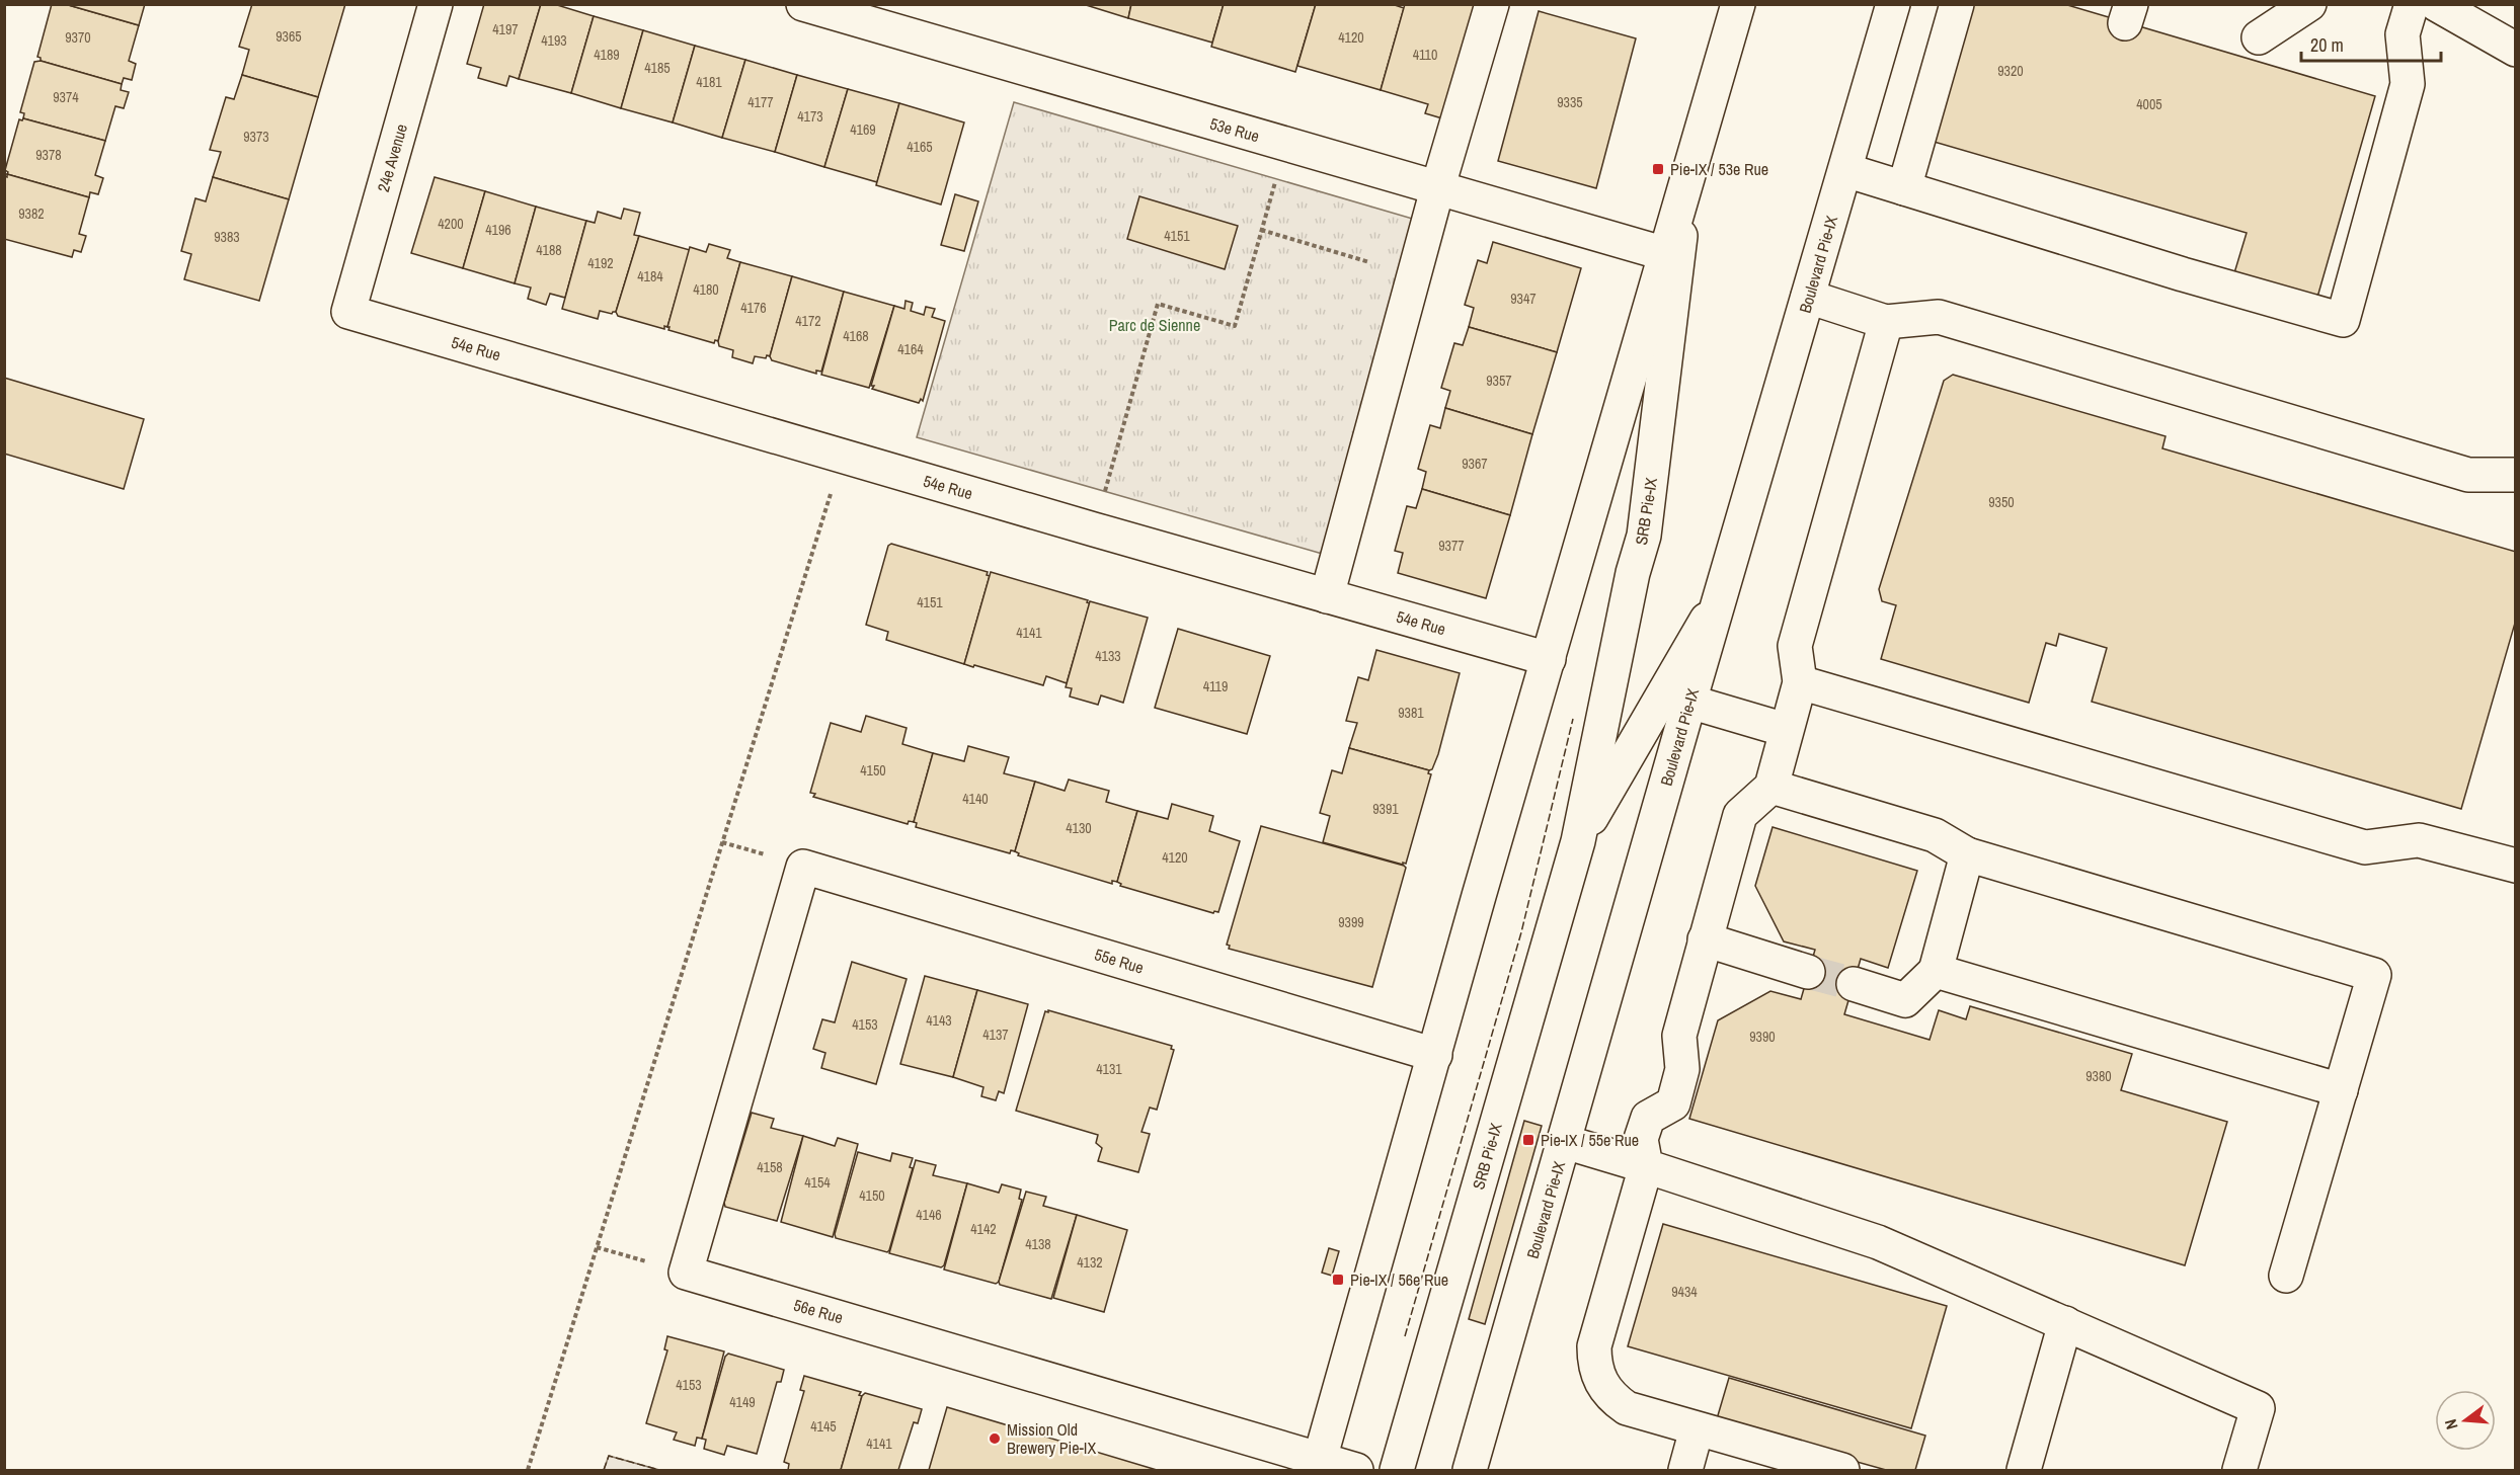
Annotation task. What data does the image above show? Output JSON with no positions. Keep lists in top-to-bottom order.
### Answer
{
  "streets": {
    "street": [
      "53e Rue",
      "24e Avenue",
      "Boulevard Pie-IX",
      "54e Rue",
      "SRB Pie-IX",
      "55e Rue",
      "56e Rue"
    ]
  },
  "crossings": [
    ["24e Avenue", "54e Rue"],
    ["Boulevard Pie-IX", "SRB Pie-IX"],
    ["55e Rue", "56e Rue"]
  ],
  "parks": ["Parc de Sienne"],
  "places": {
    "transit": ["Pie-IX / 53e Rue", "Pie-IX / 55e Rue", "Pie-IX / 56e Rue"],
    "other": ["Mission Old Brewery Pie-IX"]
  },
  "house_numbers": [
    "4197",
    "9365",
    "9370",
    "4120",
    "4193",
    "4189",
    "4110",
    "4185",
    "9320",
    "4181",
    "9374",
    "4177",
    "9335",
    "4005",
    "4173",
    "4169",
    "9373",
    "4165",
    "9378",
    "9382",
    "4200",
    "4196",
    "4151",
    "9383",
    "4188",
    "4192",
    "4184",
    "4180",
    "9347",
    "4176",
    "4172",
    "4168",
    "4164",
    "9357",
    "9367",
    "9350",
    "9377",
    "4151",
    "4141",
    "4133",
    "4119",
    "9381",
    "4150",
    "4140",
    "9391",
    "4130",
    "4120",
    "9399",
    "4143",
    "4153",
    "4137",
    "9390",
    "4131",
    "9380",
    "4158",
    "4154",
    "4150",
    "4146",
    "4142",
    "4138",
    "4132",
    "9434",
    "4153",
    "4149",
    "4145",
    "4141"
  ],
  "scale_bar": "20 m",
  "north": "left"
}
